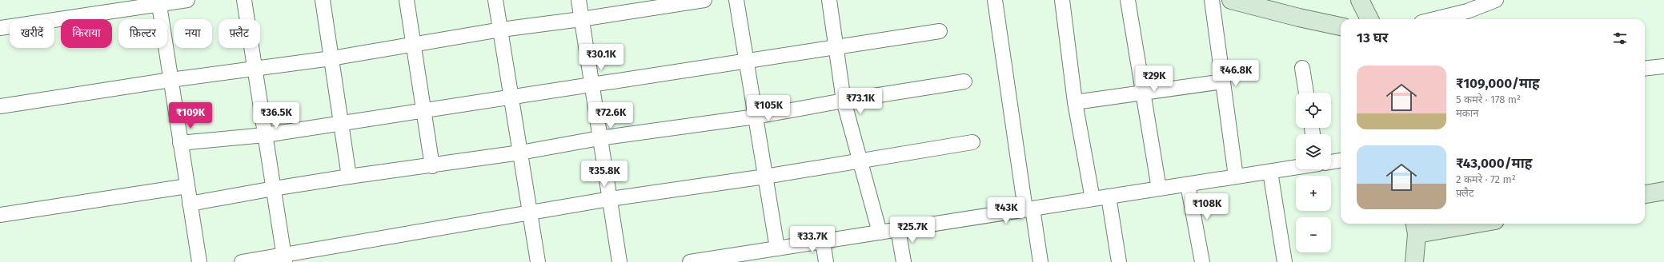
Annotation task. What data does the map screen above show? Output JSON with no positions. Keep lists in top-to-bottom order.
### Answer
{
  "page": {
    "chip": [
      "खरीदें",
      "किराया",
      "फ़िल्टर",
      "नया",
      "फ़्लैट"
    ],
    "heading": "13 घर",
    "price": [
      "₹30.1K",
      "₹46.8K",
      "₹29K",
      "₹73.1K",
      "₹105K",
      "₹109K",
      "₹36.5K",
      "₹72.6K",
      "₹35.8K",
      "₹108K",
      "₹43K",
      "₹25.7K",
      "₹33.7K"
    ],
    "list": [
      {
        "name": "₹109,000/माह",
        "note": "5 कमरे · 178 m² · मकान"
      },
      {
        "name": "₹43,000/माह",
        "note": "2 कमरे · 72 m² · फ़्लैट"
      }
    ],
    "map_buttons": ["+", "−"]
  }
}
